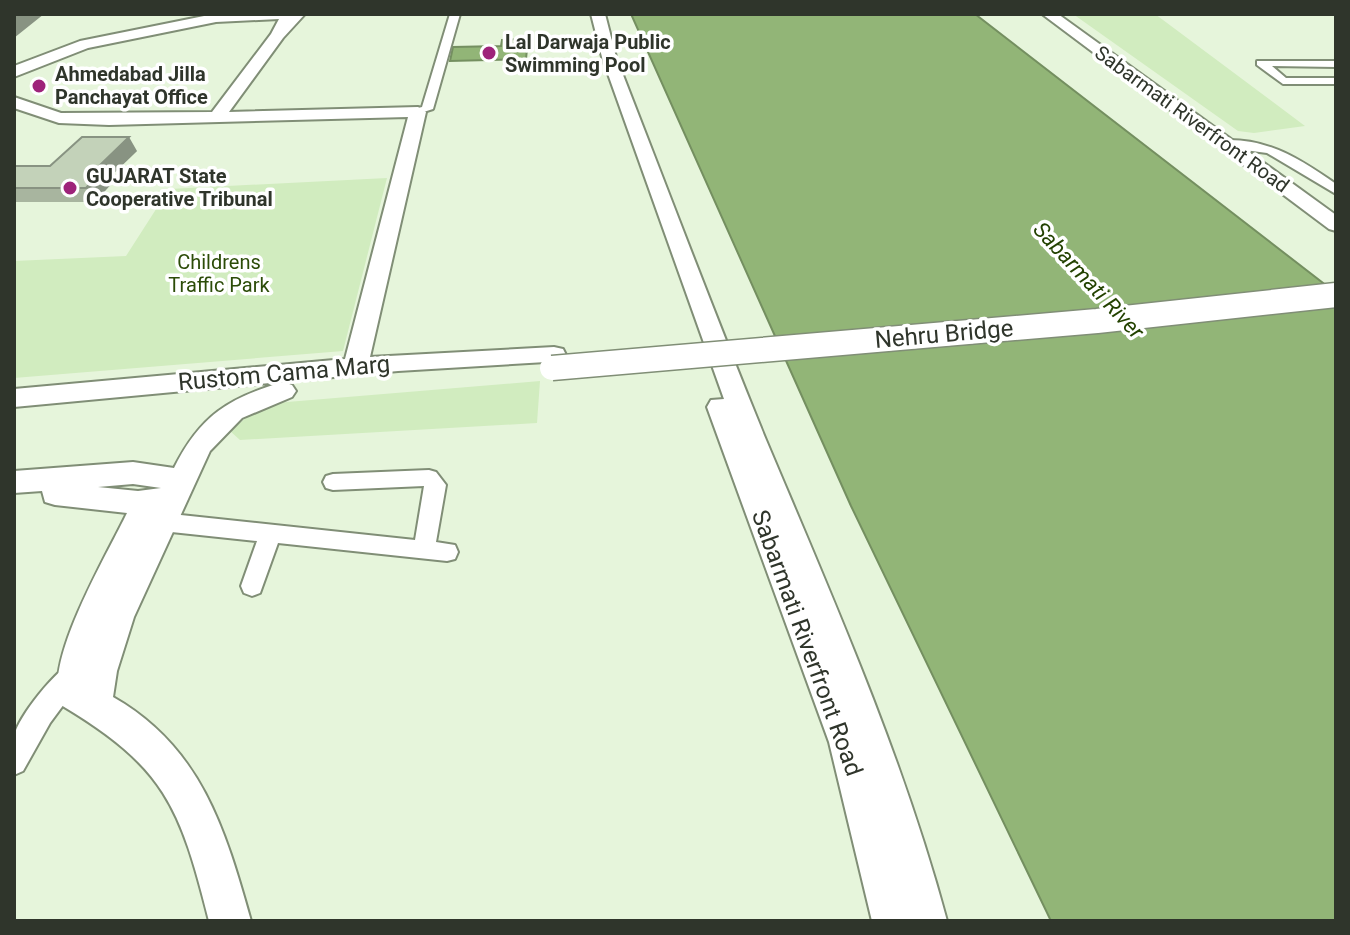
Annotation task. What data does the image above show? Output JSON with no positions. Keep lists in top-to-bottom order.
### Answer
{
  "streets": {
    "main road": ["Sabarmati Riverfront Road", "Nehru Bridge", "Rustom Cama Marg"]
  },
  "crossings": [
    ["Nehru Bridge", "Rustom Cama Marg"]
  ],
  "water": ["Sabarmati River"],
  "parks": ["Childrens Traffic Park"],
  "places": ["Lal Darwaja Public Swimming Pool", "Ahmedabad Jilla Panchayat Office", "GUJARAT State Cooperative Tribunal"]
}
